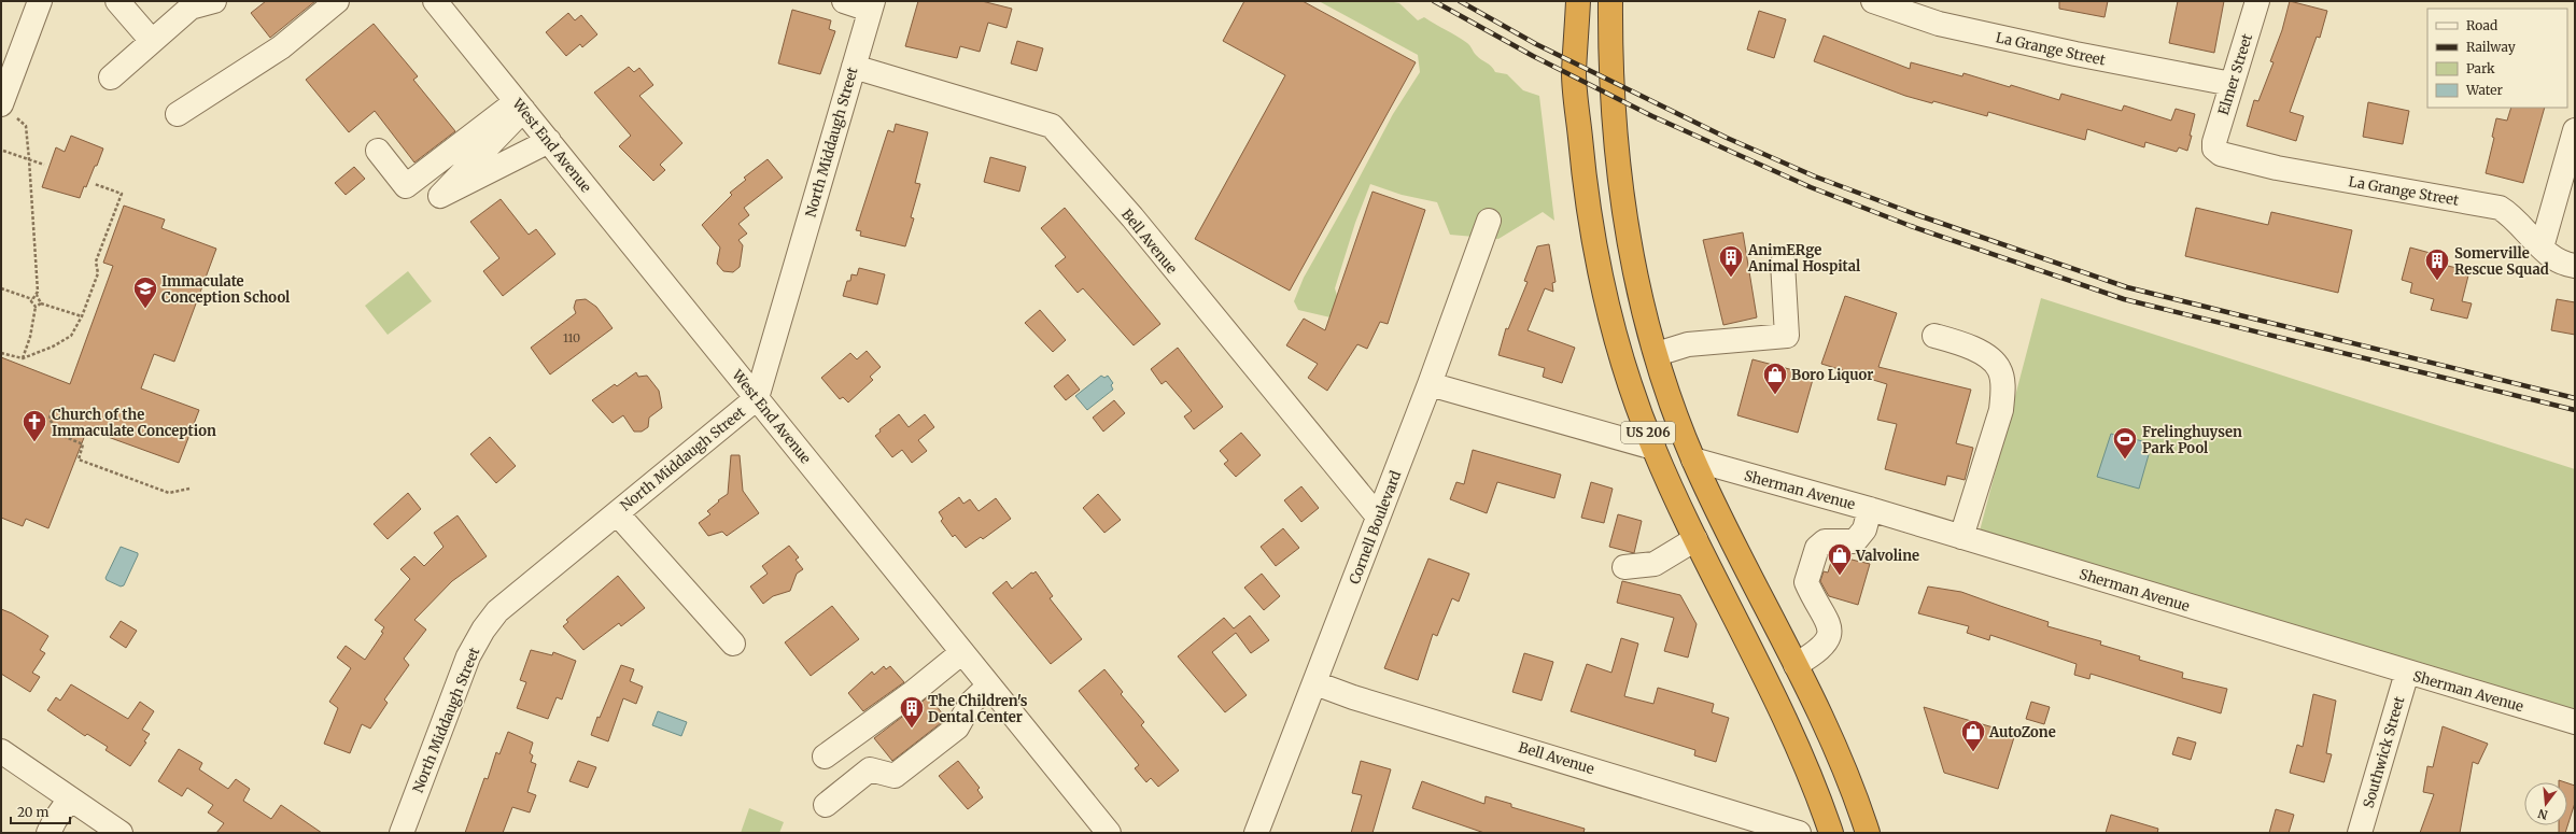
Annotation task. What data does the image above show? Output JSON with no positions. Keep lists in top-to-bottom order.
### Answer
{
  "streets": {
    "highway": ["US 206"],
    "street": [
      "La Grange Street",
      "Elmer Street",
      "North Middaugh Street",
      "West End Avenue",
      "Bell Avenue",
      "Sherman Avenue",
      "Cornell Boulevard",
      "Southwick Street"
    ]
  },
  "crossings": [
    ["La Grange Street", "Elmer Street"],
    ["North Middaugh Street", "West End Avenue"],
    ["North Middaugh Street", "Bell Avenue"],
    ["Bell Avenue", "Cornell Boulevard"],
    ["US 206", "Sherman Avenue"],
    ["Sherman Avenue", "Southwick Street"]
  ],
  "places": {
    "building": ["AnimERge Animal Hospital", "Somerville Rescue Squad", "The Children's Dental Center"],
    "school or university": ["Immaculate Conception School"],
    "shop": ["Boro Liquor", "Valvoline", "AutoZone"],
    "church": ["Church of the Immaculate Conception"],
    "sports": ["Frelinghuysen Park Pool"]
  },
  "house_numbers": ["110"],
  "legend": [
    "Road",
    "Railway",
    "Park",
    "Water"
  ],
  "scale_bar": "20 m",
  "north": "bottom"
}
